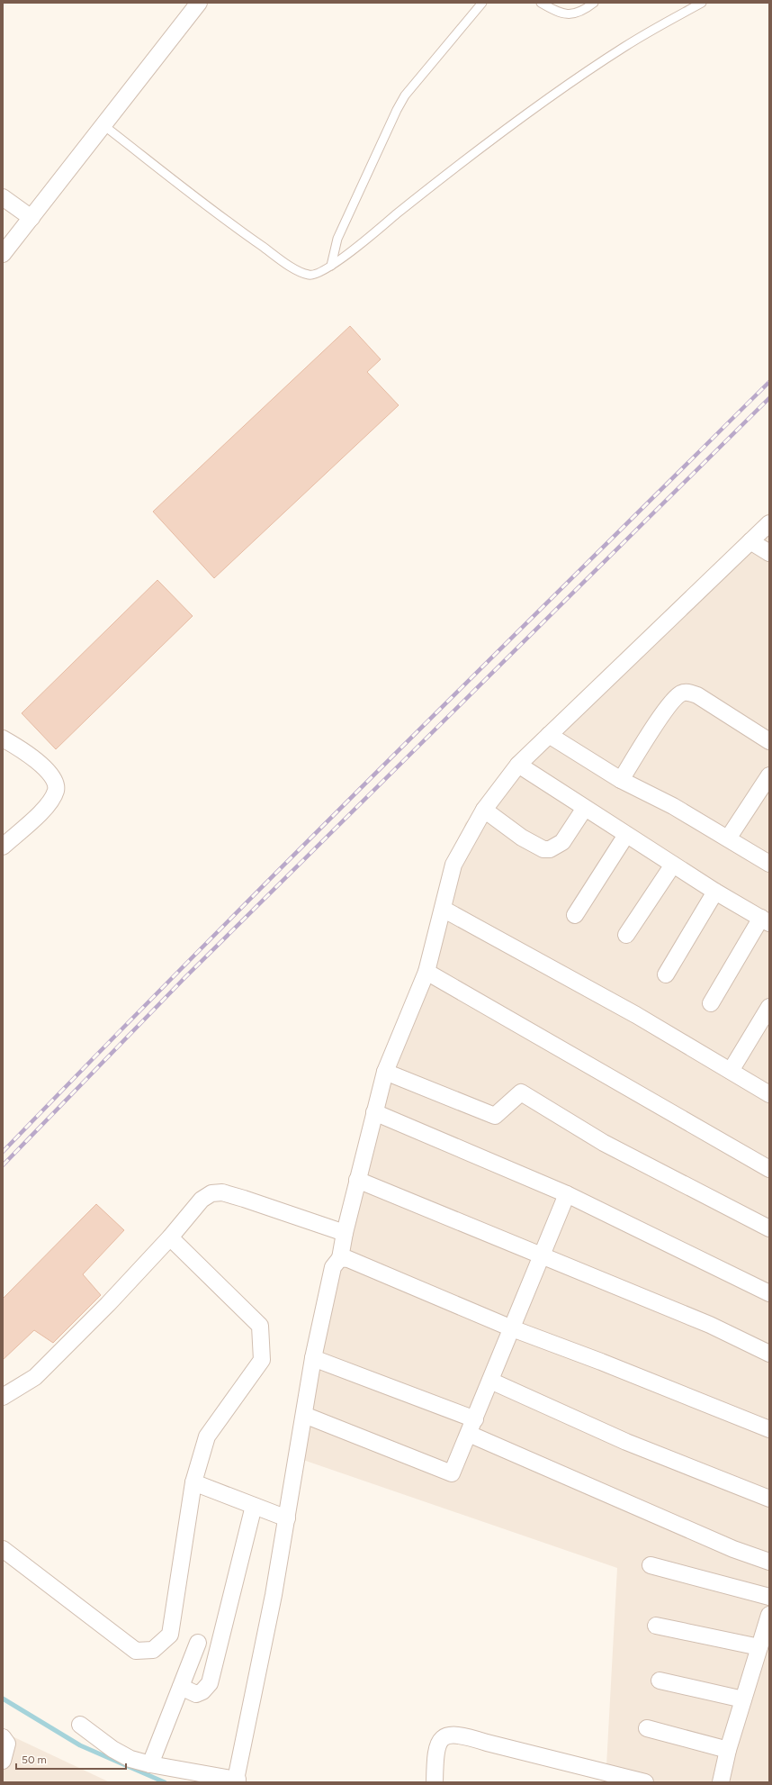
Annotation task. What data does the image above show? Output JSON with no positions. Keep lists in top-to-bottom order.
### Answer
{
  "scale_bar": "50 m"
}
